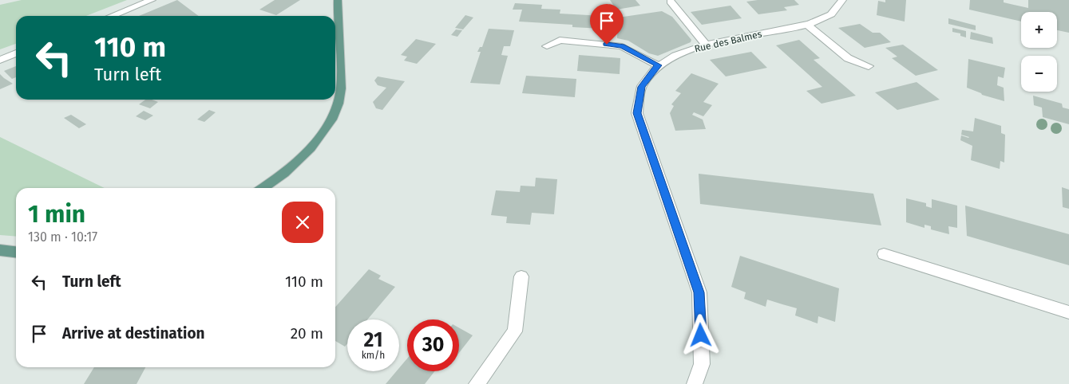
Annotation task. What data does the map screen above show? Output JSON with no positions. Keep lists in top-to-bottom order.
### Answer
{
  "streets": {
    "street": ["Rue des Balmes"]
  },
  "page": {
    "map_buttons": ["+", "−"],
    "turn": ["110 m", "Turn left"],
    "heading": ["1 min", "130 m · 10:17"],
    "list": [
      {
        "name": "Turn left",
        "value": "110 m"
      },
      {
        "name": "Arrive at destination",
        "value": "20 m"
      }
    ],
    "speed": "21 km/h",
    "limit": "30"
  }
}
